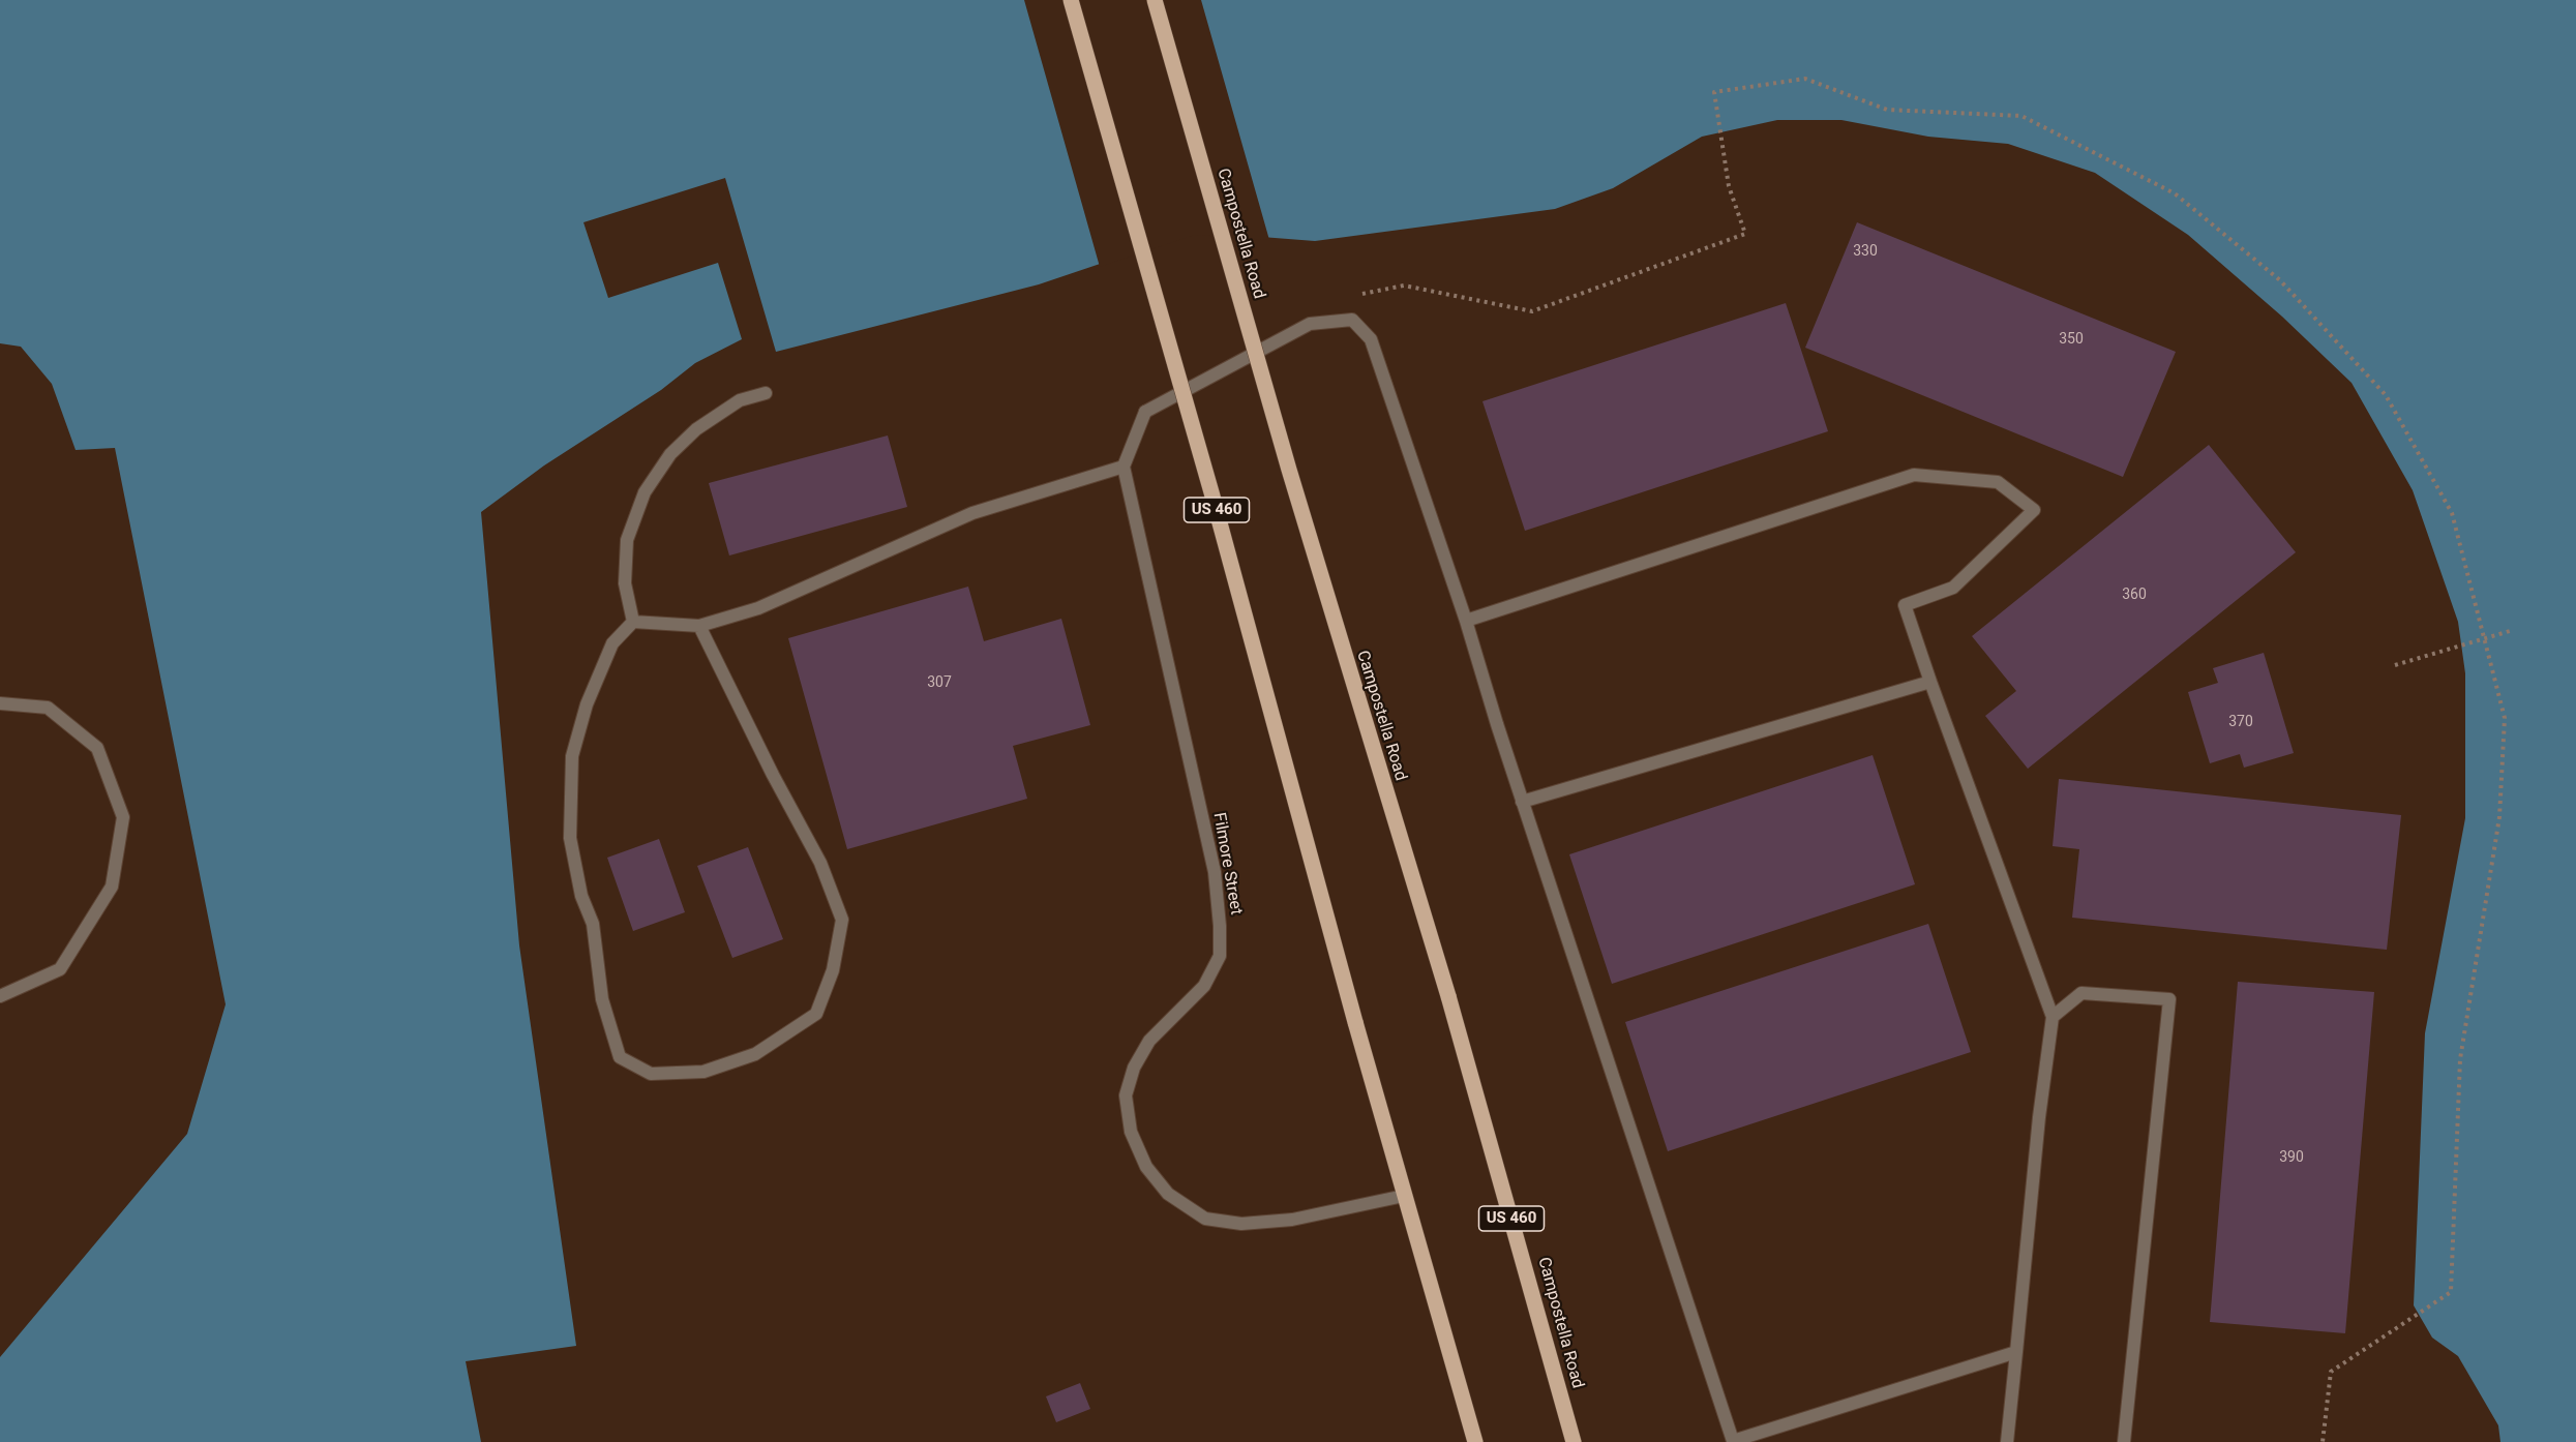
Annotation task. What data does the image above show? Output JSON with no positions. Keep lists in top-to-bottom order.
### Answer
{
  "streets": {
    "main road": ["Campostella Road", "US 460"],
    "street": ["Filmore Street"]
  },
  "crossings": [
    ["US 460", "Filmore Street"]
  ],
  "house_numbers": [
    "330",
    "350",
    "360",
    "307",
    "370",
    "390"
  ]
}
